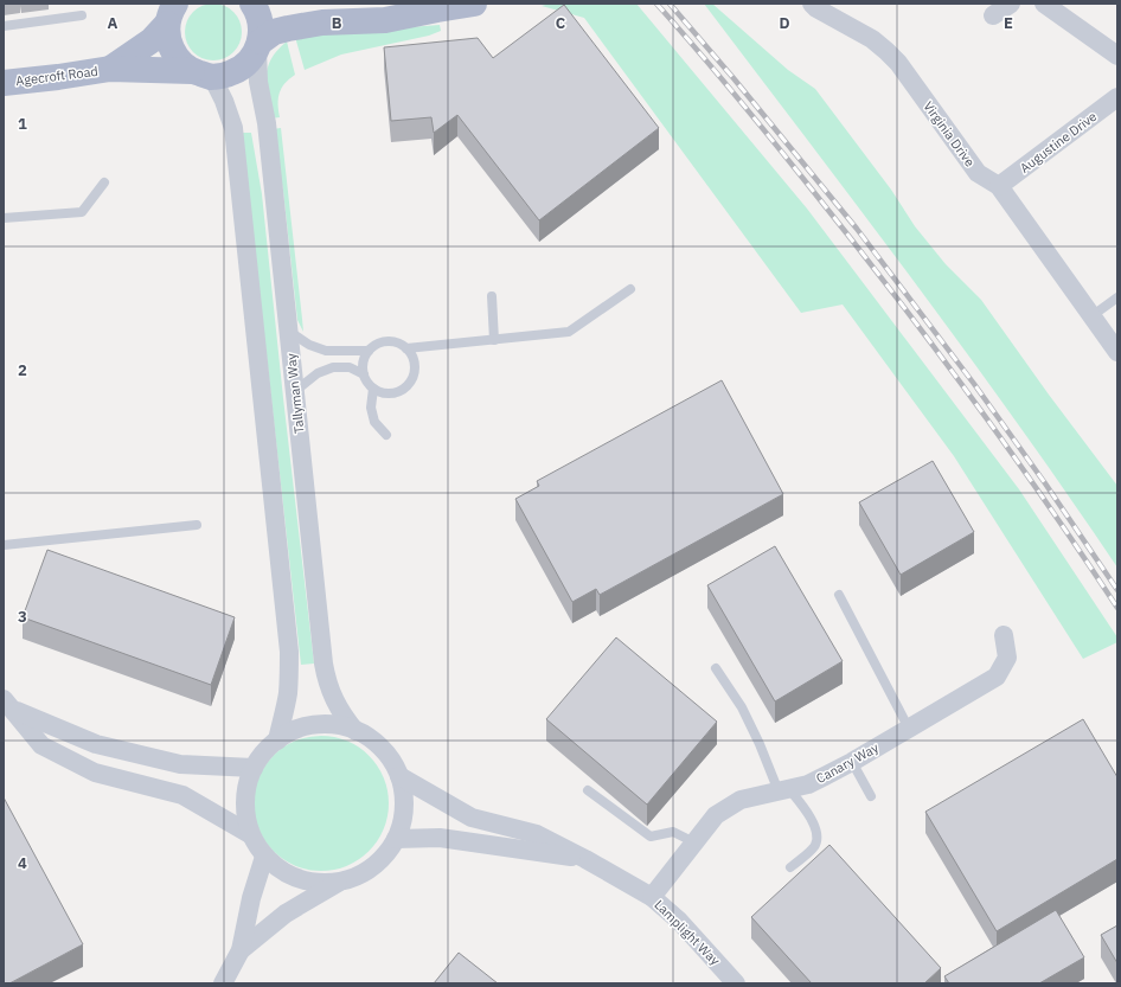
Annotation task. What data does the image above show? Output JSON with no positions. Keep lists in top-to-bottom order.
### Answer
{
  "streets": {
    "main road": ["Agecroft Road"],
    "street": [
      "Virginia Drive",
      "Augustine Drive",
      "Tallyman Way",
      "Canary Way",
      "Lamplight Way"
    ]
  },
  "crossings": [
    ["Agecroft Road", "Tallyman Way"],
    ["Virginia Drive", "Augustine Drive"],
    ["Tallyman Way", "Lamplight Way"],
    ["Canary Way", "Lamplight Way"]
  ],
  "grid": {
    "columns": [
      "A",
      "B",
      "C",
      "D",
      "E"
    ],
    "rows": [
      "1",
      "2",
      "3",
      "4"
    ]
  }
}
